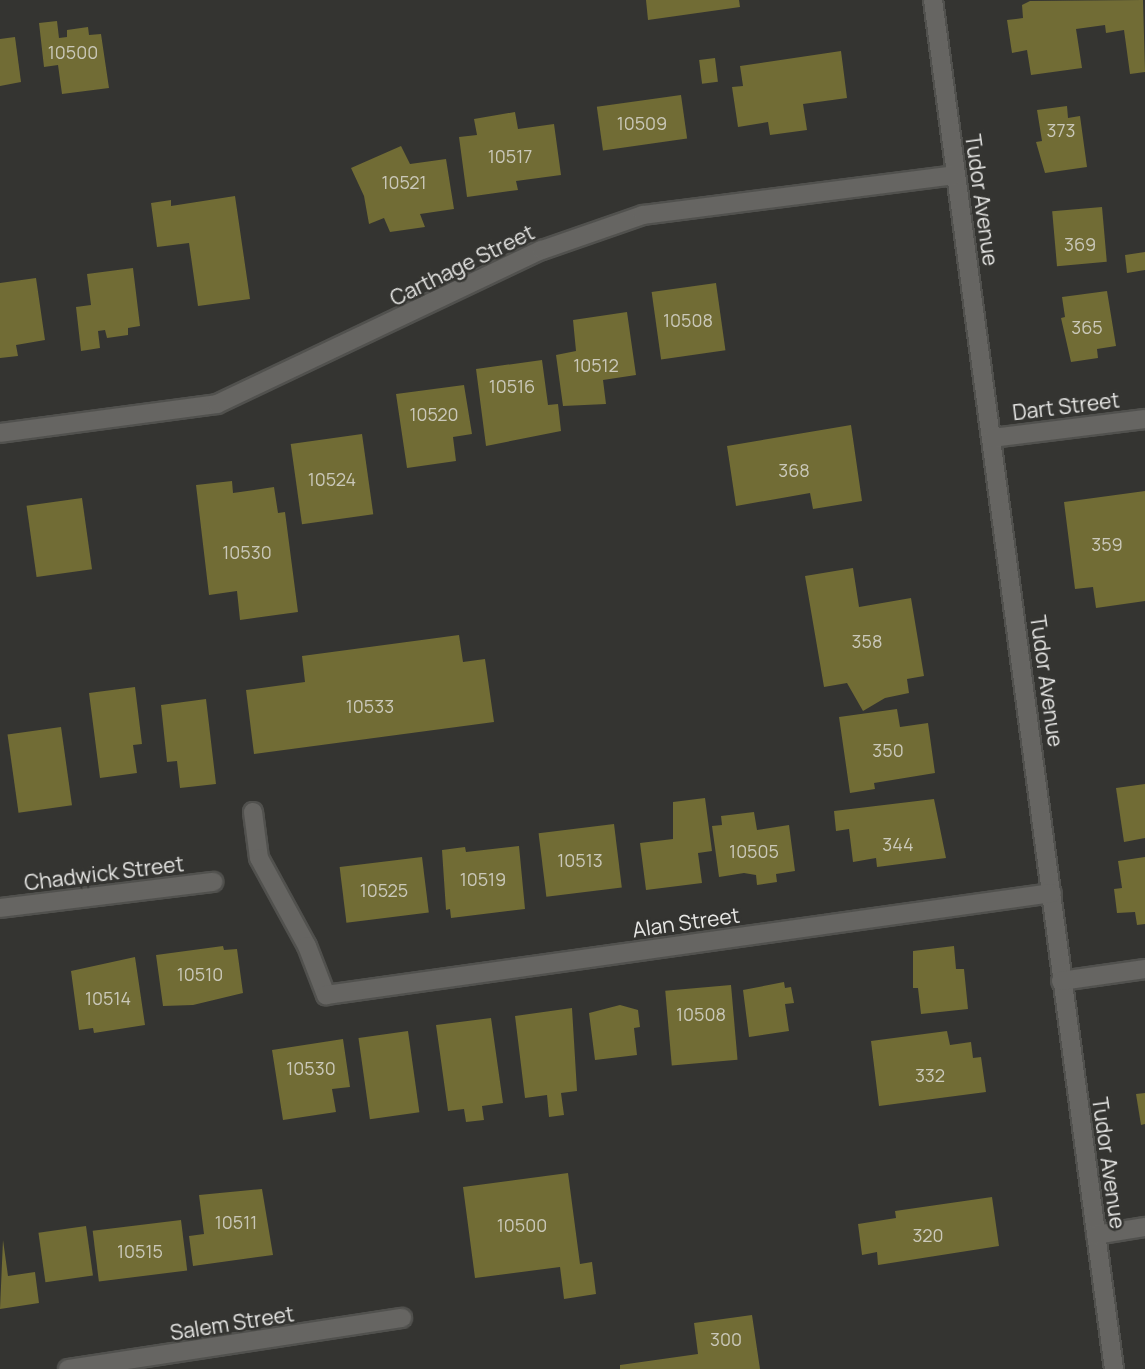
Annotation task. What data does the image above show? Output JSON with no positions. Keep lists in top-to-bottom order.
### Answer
{
  "streets": {
    "street": [
      "Tudor Avenue",
      "Carthage Street",
      "Dart Street",
      "Chadwick Street",
      "Alan Street",
      "Salem Street"
    ]
  },
  "crossings": [
    ["Tudor Avenue", "Carthage Street"],
    ["Tudor Avenue", "Dart Street"],
    ["Tudor Avenue", "Alan Street"]
  ],
  "house_numbers": [
    "10500",
    "10509",
    "373",
    "10517",
    "10521",
    "369",
    "10508",
    "365",
    "10512",
    "10516",
    "10520",
    "368",
    "10524",
    "359",
    "10530",
    "358",
    "10533",
    "350",
    "344",
    "10505",
    "10513",
    "10519",
    "10525",
    "10510",
    "10514",
    "10508",
    "10530",
    "332",
    "10511",
    "10500",
    "320",
    "10515",
    "300"
  ]
}
